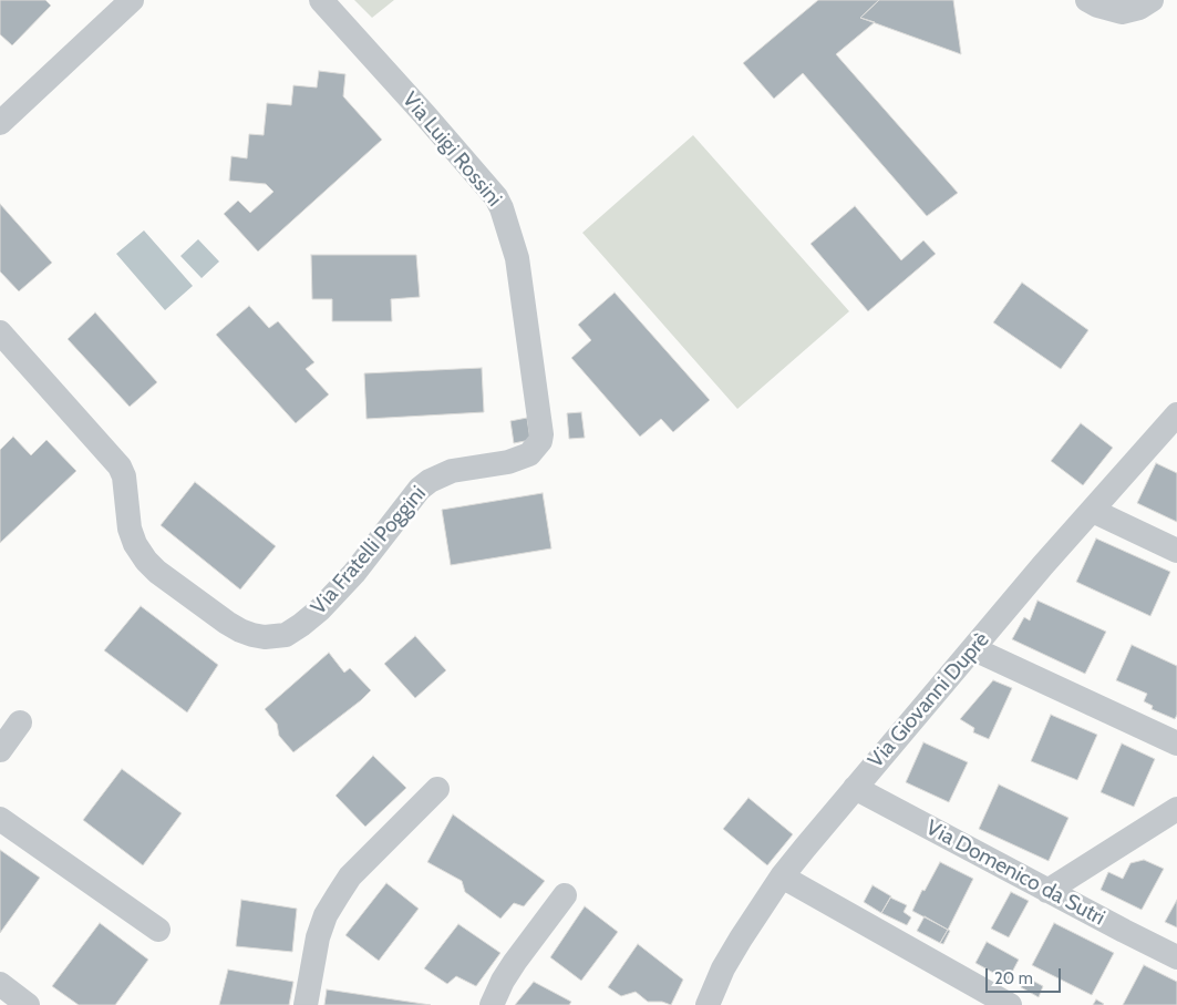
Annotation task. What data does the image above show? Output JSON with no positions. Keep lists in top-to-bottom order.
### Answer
{
  "streets": {
    "street": [
      "Via Luigi Rossini",
      "Via Fratelli Poggini",
      "Via Giovanni Duprè",
      "Via Domenico da Sutri"
    ]
  },
  "crossings": [
    ["Via Luigi Rossini", "Via Fratelli Poggini"],
    ["Via Giovanni Duprè", "Via Domenico da Sutri"]
  ],
  "scale_bar": "20 m"
}
